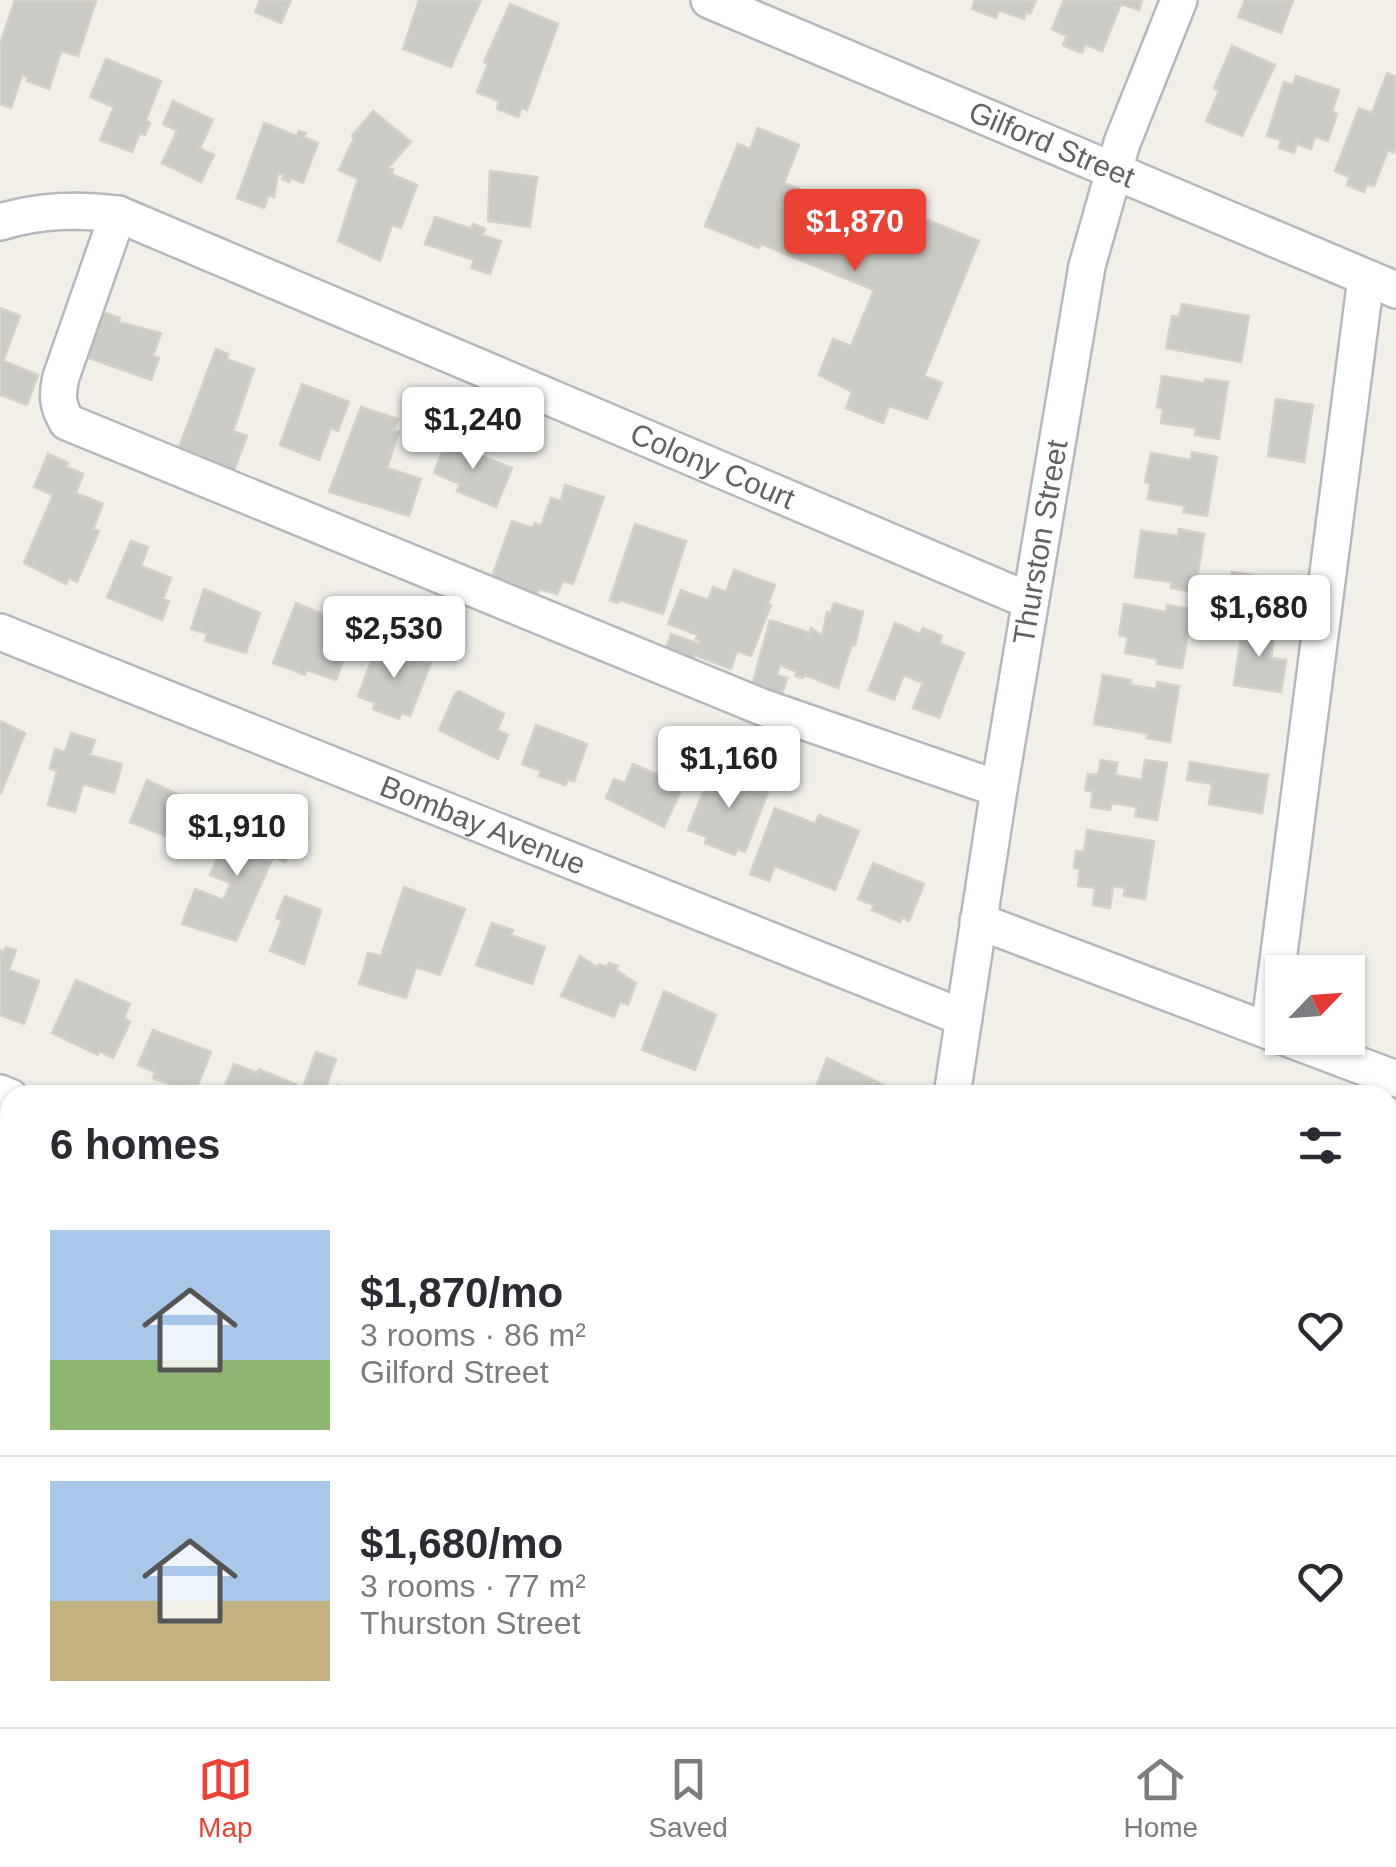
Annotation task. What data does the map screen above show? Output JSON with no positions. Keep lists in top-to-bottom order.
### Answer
{
  "streets": {
    "street": [
      "Gilford Street",
      "Colony Court",
      "Thurston Street",
      "Bombay Avenue"
    ]
  },
  "crossings": [
    ["Gilford Street", "Thurston Street"],
    ["Colony Court", "Thurston Street"],
    ["Thurston Street", "Bombay Avenue"]
  ],
  "north": "top right",
  "page": {
    "price": [
      "$1,870",
      "$1,240",
      "$1,680",
      "$2,530",
      "$1,160",
      "$1,910"
    ],
    "heading": "6 homes",
    "list": [
      {
        "name": "$1,870/mo",
        "note": "3 rooms · 86 m² · Gilford Street"
      },
      {
        "name": "$1,680/mo",
        "note": "3 rooms · 77 m² · Thurston Street"
      }
    ],
    "tabs": ["Map", "Saved", "Home"]
  }
}
